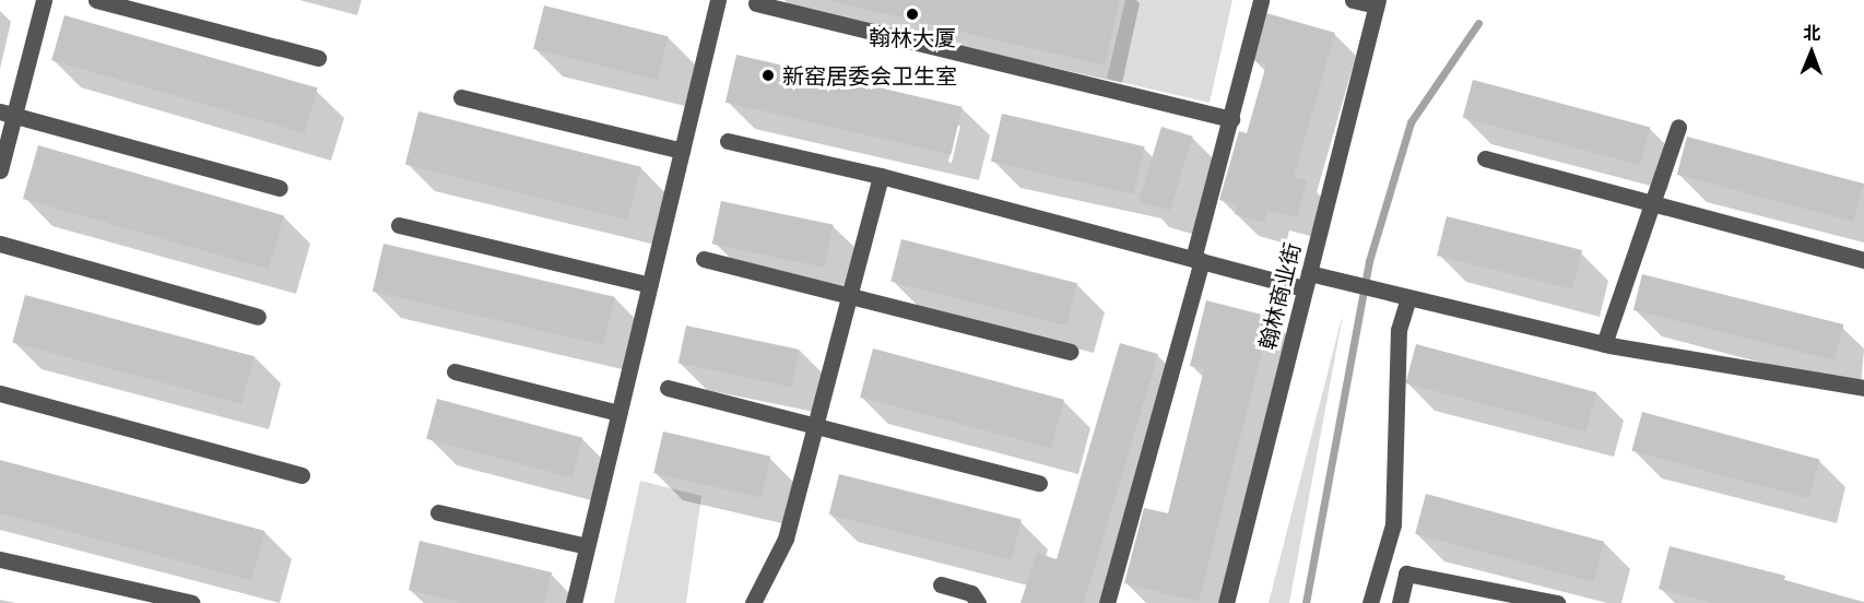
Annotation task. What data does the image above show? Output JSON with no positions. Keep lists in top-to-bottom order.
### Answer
{
  "streets": {
    "street": ["翰林商业街"]
  },
  "places": ["翰林大厦", "新窑居委会卫生室"],
  "north": "top"
}
